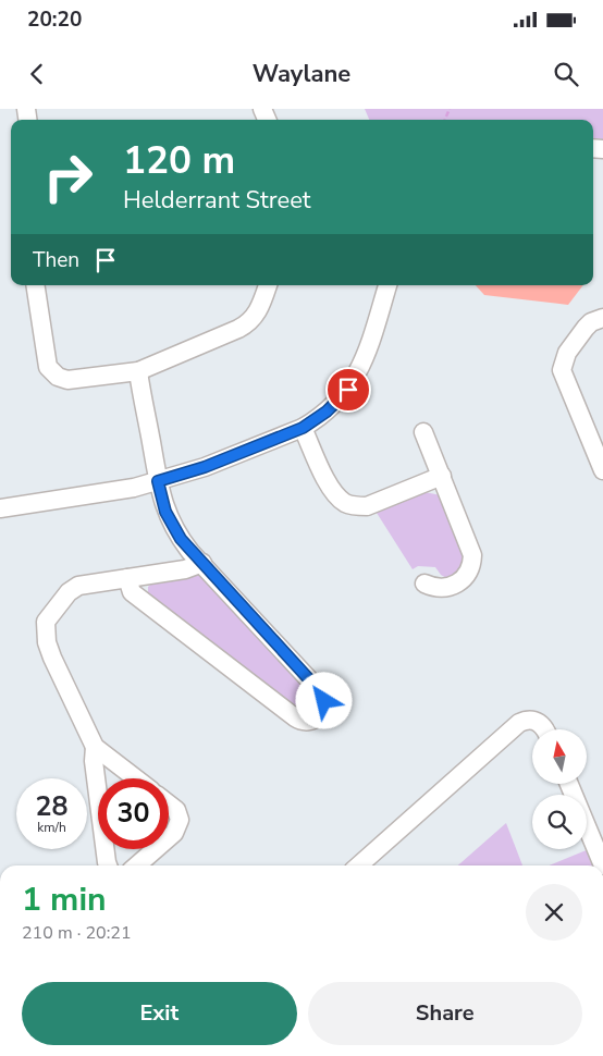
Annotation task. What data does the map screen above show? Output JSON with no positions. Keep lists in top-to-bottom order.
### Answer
{
  "north": "top",
  "page": {
    "status": "20:20",
    "header": "Waylane",
    "turn": ["120 m", "Helderrant Street"],
    "then": "Then",
    "speed": "28 km/h",
    "limit": "30",
    "heading": ["1 min", "210 m · 20:21"],
    "buttons": ["Exit", "Share"]
  }
}
